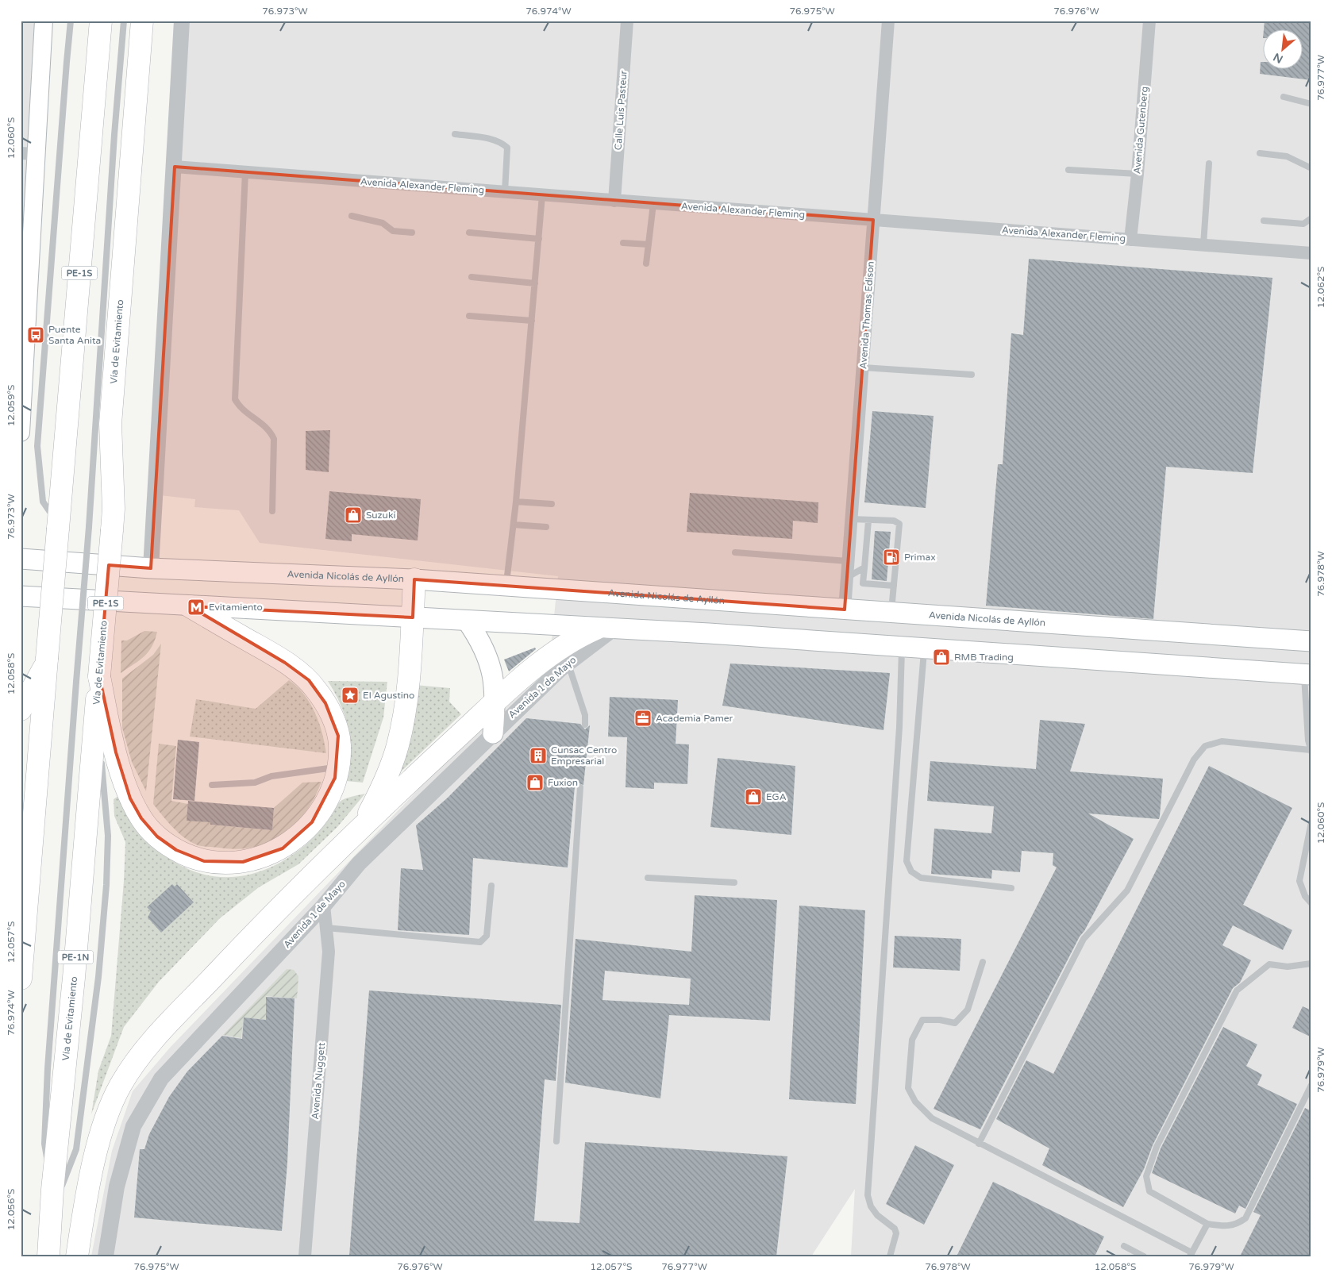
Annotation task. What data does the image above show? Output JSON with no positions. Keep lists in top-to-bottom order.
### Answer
{
  "streets": {
    "highway": ["PE-1S", "Vía de Evitamiento", "PE-1N"],
    "main road": ["Avenida Nicolás de Ayllón"],
    "street": [
      "Calle Luis Pasteur",
      "Avenida Gutenberg",
      "Avenida Alexander Fleming",
      "Avenida Thomas Edison",
      "Avenida 1 de Mayo",
      "Avenida Nuggett"
    ]
  },
  "crossings": [
    ["Calle Luis Pasteur", "Avenida Alexander Fleming"],
    ["Avenida Gutenberg", "Avenida Alexander Fleming"],
    ["Avenida Alexander Fleming", "Avenida Thomas Edison"],
    ["Avenida Thomas Edison", "Avenida Nicolás de Ayllón"],
    ["Avenida 1 de Mayo", "Avenida Nuggett"]
  ],
  "places": {
    "bus stop": ["Puente Santa Anita"],
    "shop": [
      "Suzuki",
      "RMB Trading",
      "Fuxion",
      "EGA"
    ],
    "fuel station": ["Primax"],
    "metro station": ["Evitamiento"],
    "place": ["El Agustino"],
    "office": ["Academia Pamer"],
    "building": ["Cunsac Centro Empresarial"]
  },
  "north": "bottom left",
  "coordinates": [
    "76.973°W",
    "76.974°W",
    "76.975°W",
    "76.976°W",
    "76.977°W",
    "12.060°S",
    "12.062°S",
    "12.059°S",
    "76.978°W",
    "12.058°S",
    "12.057°S",
    "76.979°W",
    "12.056°S"
  ]
}
